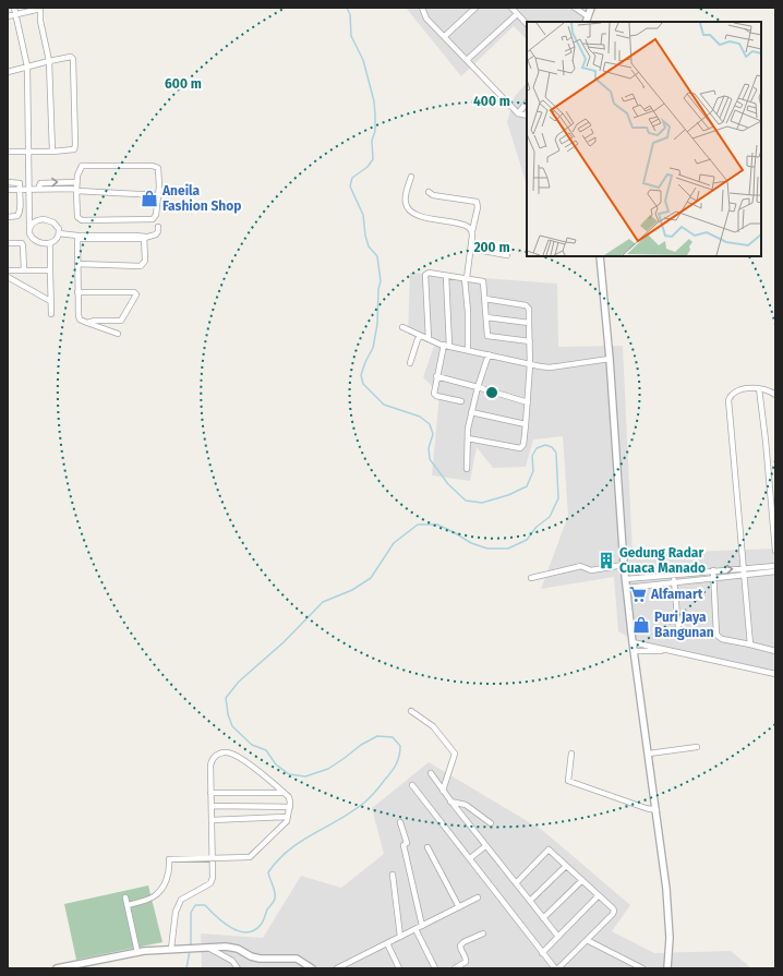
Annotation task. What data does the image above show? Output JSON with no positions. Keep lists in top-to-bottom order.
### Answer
{
  "places": {
    "shop": ["Aneila Fashion Shop", "Puri Jaya Bangunan"],
    "building": ["Gedung Radar Cuaca Manado"],
    "supermarket": ["Alfamart"]
  },
  "rings": ["600 m", "400 m", "200 m"]
}
